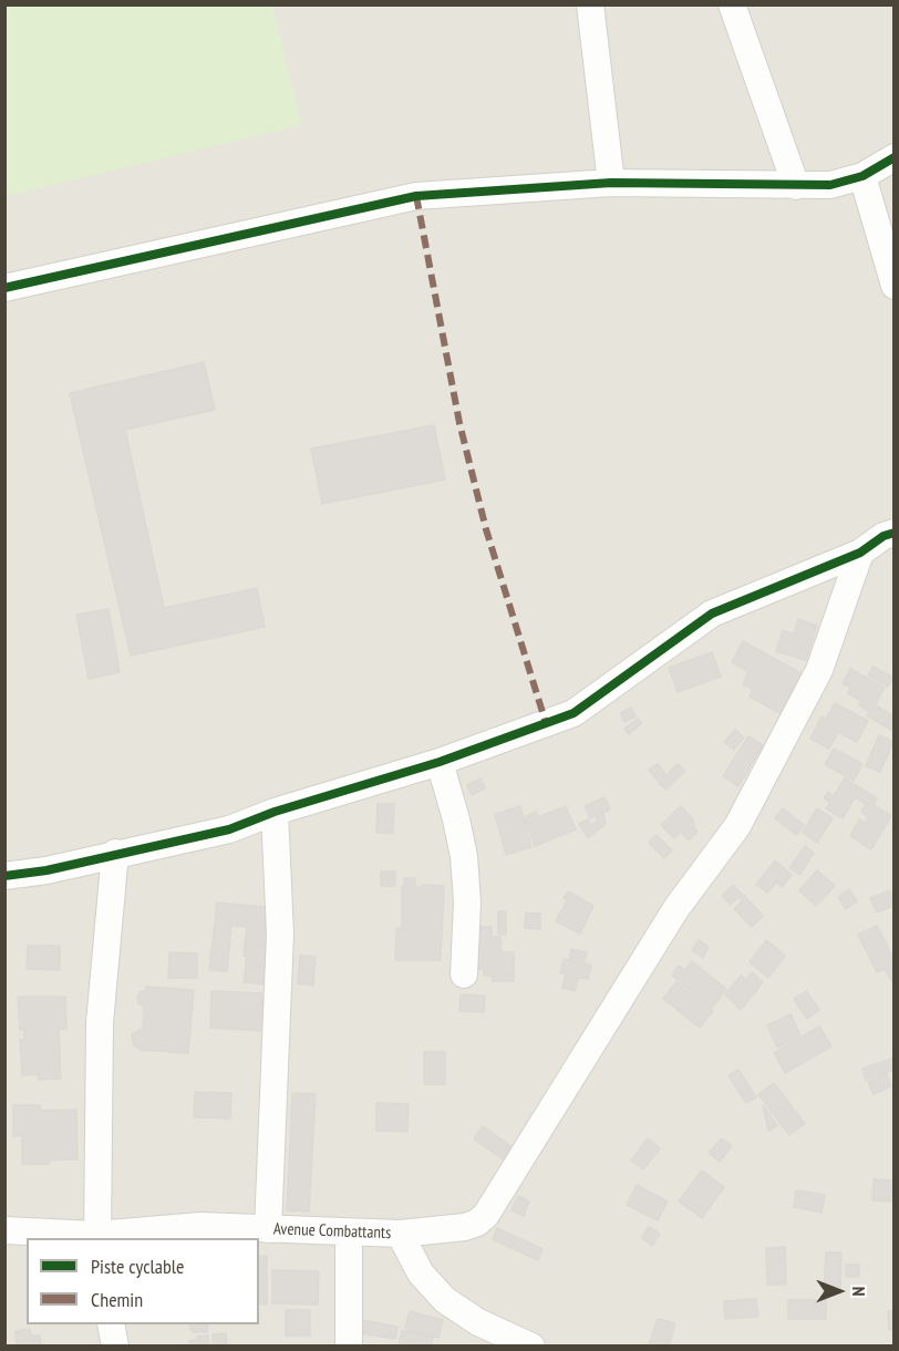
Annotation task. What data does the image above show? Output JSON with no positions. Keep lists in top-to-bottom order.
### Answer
{
  "streets": {
    "street": ["Avenue Combattants"]
  },
  "legend": ["Piste cyclable", "Chemin"],
  "north": "right"
}
